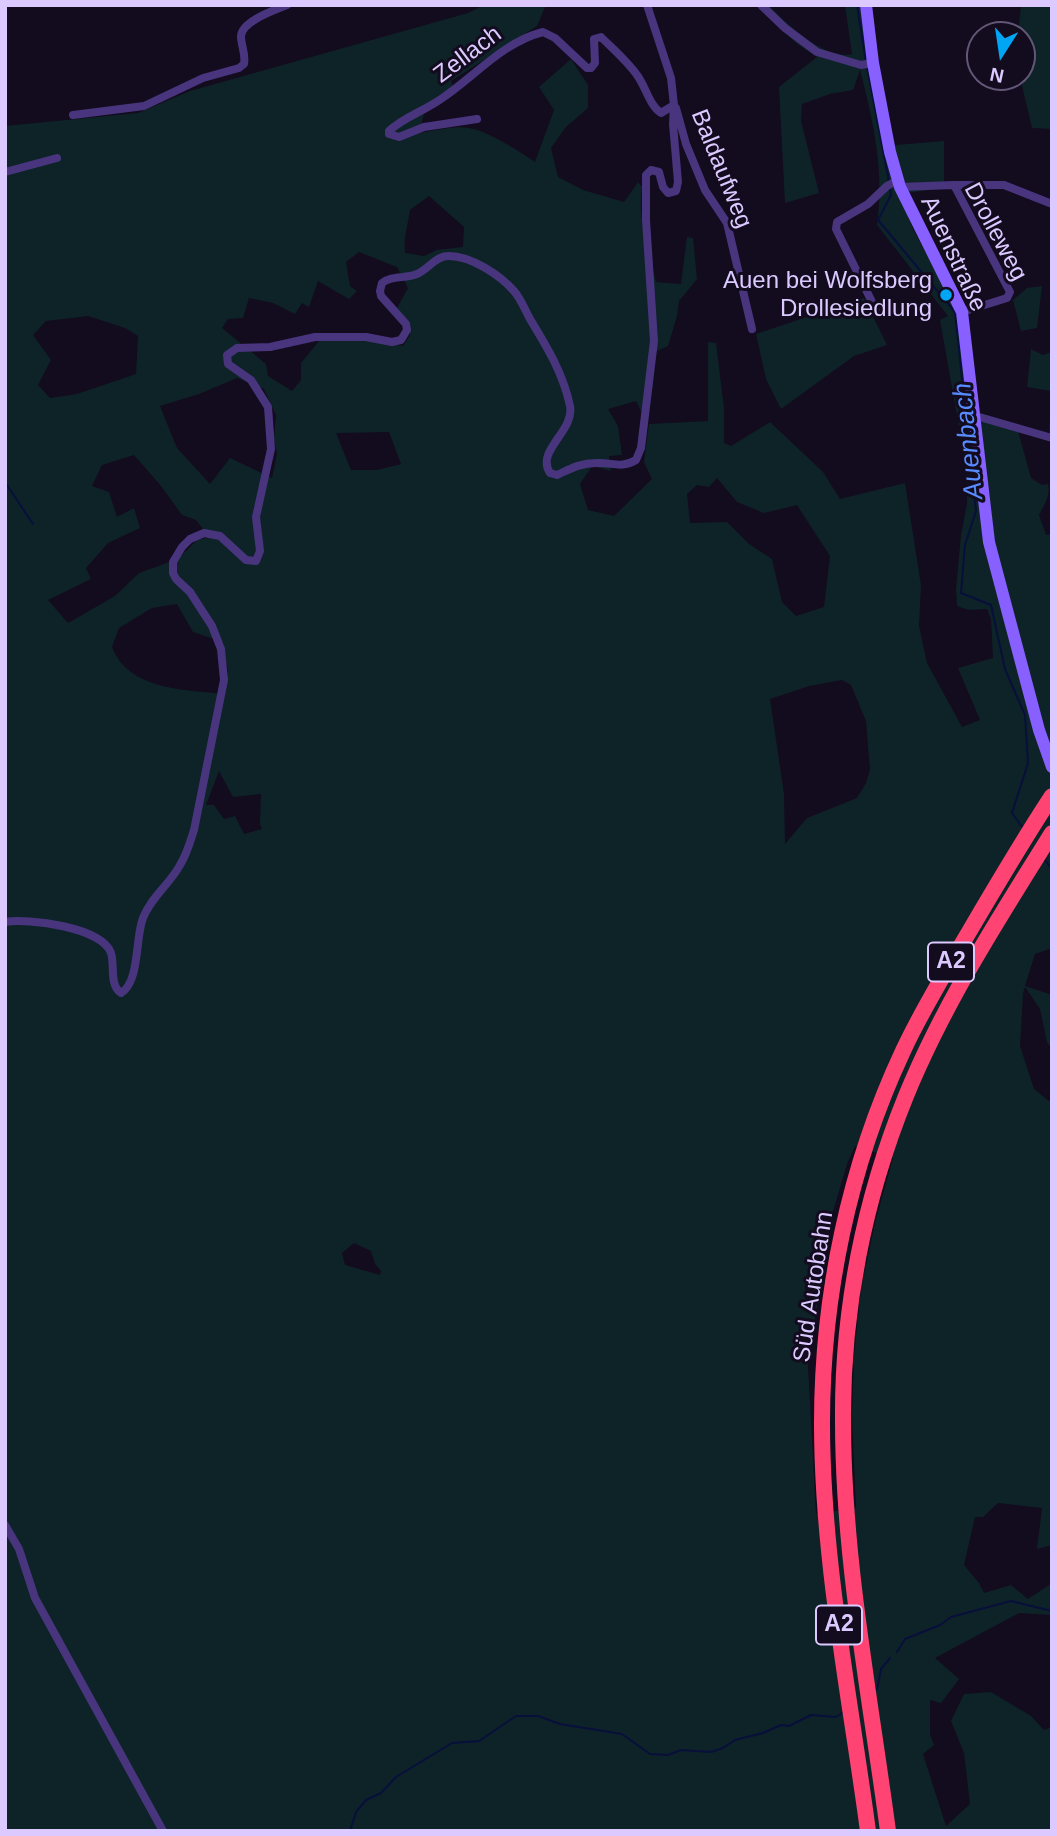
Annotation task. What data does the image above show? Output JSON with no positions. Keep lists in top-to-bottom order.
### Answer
{
  "streets": {
    "highway": ["A2", "Süd Autobahn"],
    "street": [
      "Zellach",
      "Baldaufweg",
      "Drolleweg",
      "Auenstraße"
    ]
  },
  "crossings": [
    ["Zellach", "Baldaufweg"],
    ["Drolleweg", "Auenstraße"]
  ],
  "water": ["Auenbach"],
  "places": ["Auen bei Wolfsberg Drollesiedlung"],
  "north": "bottom"
}
